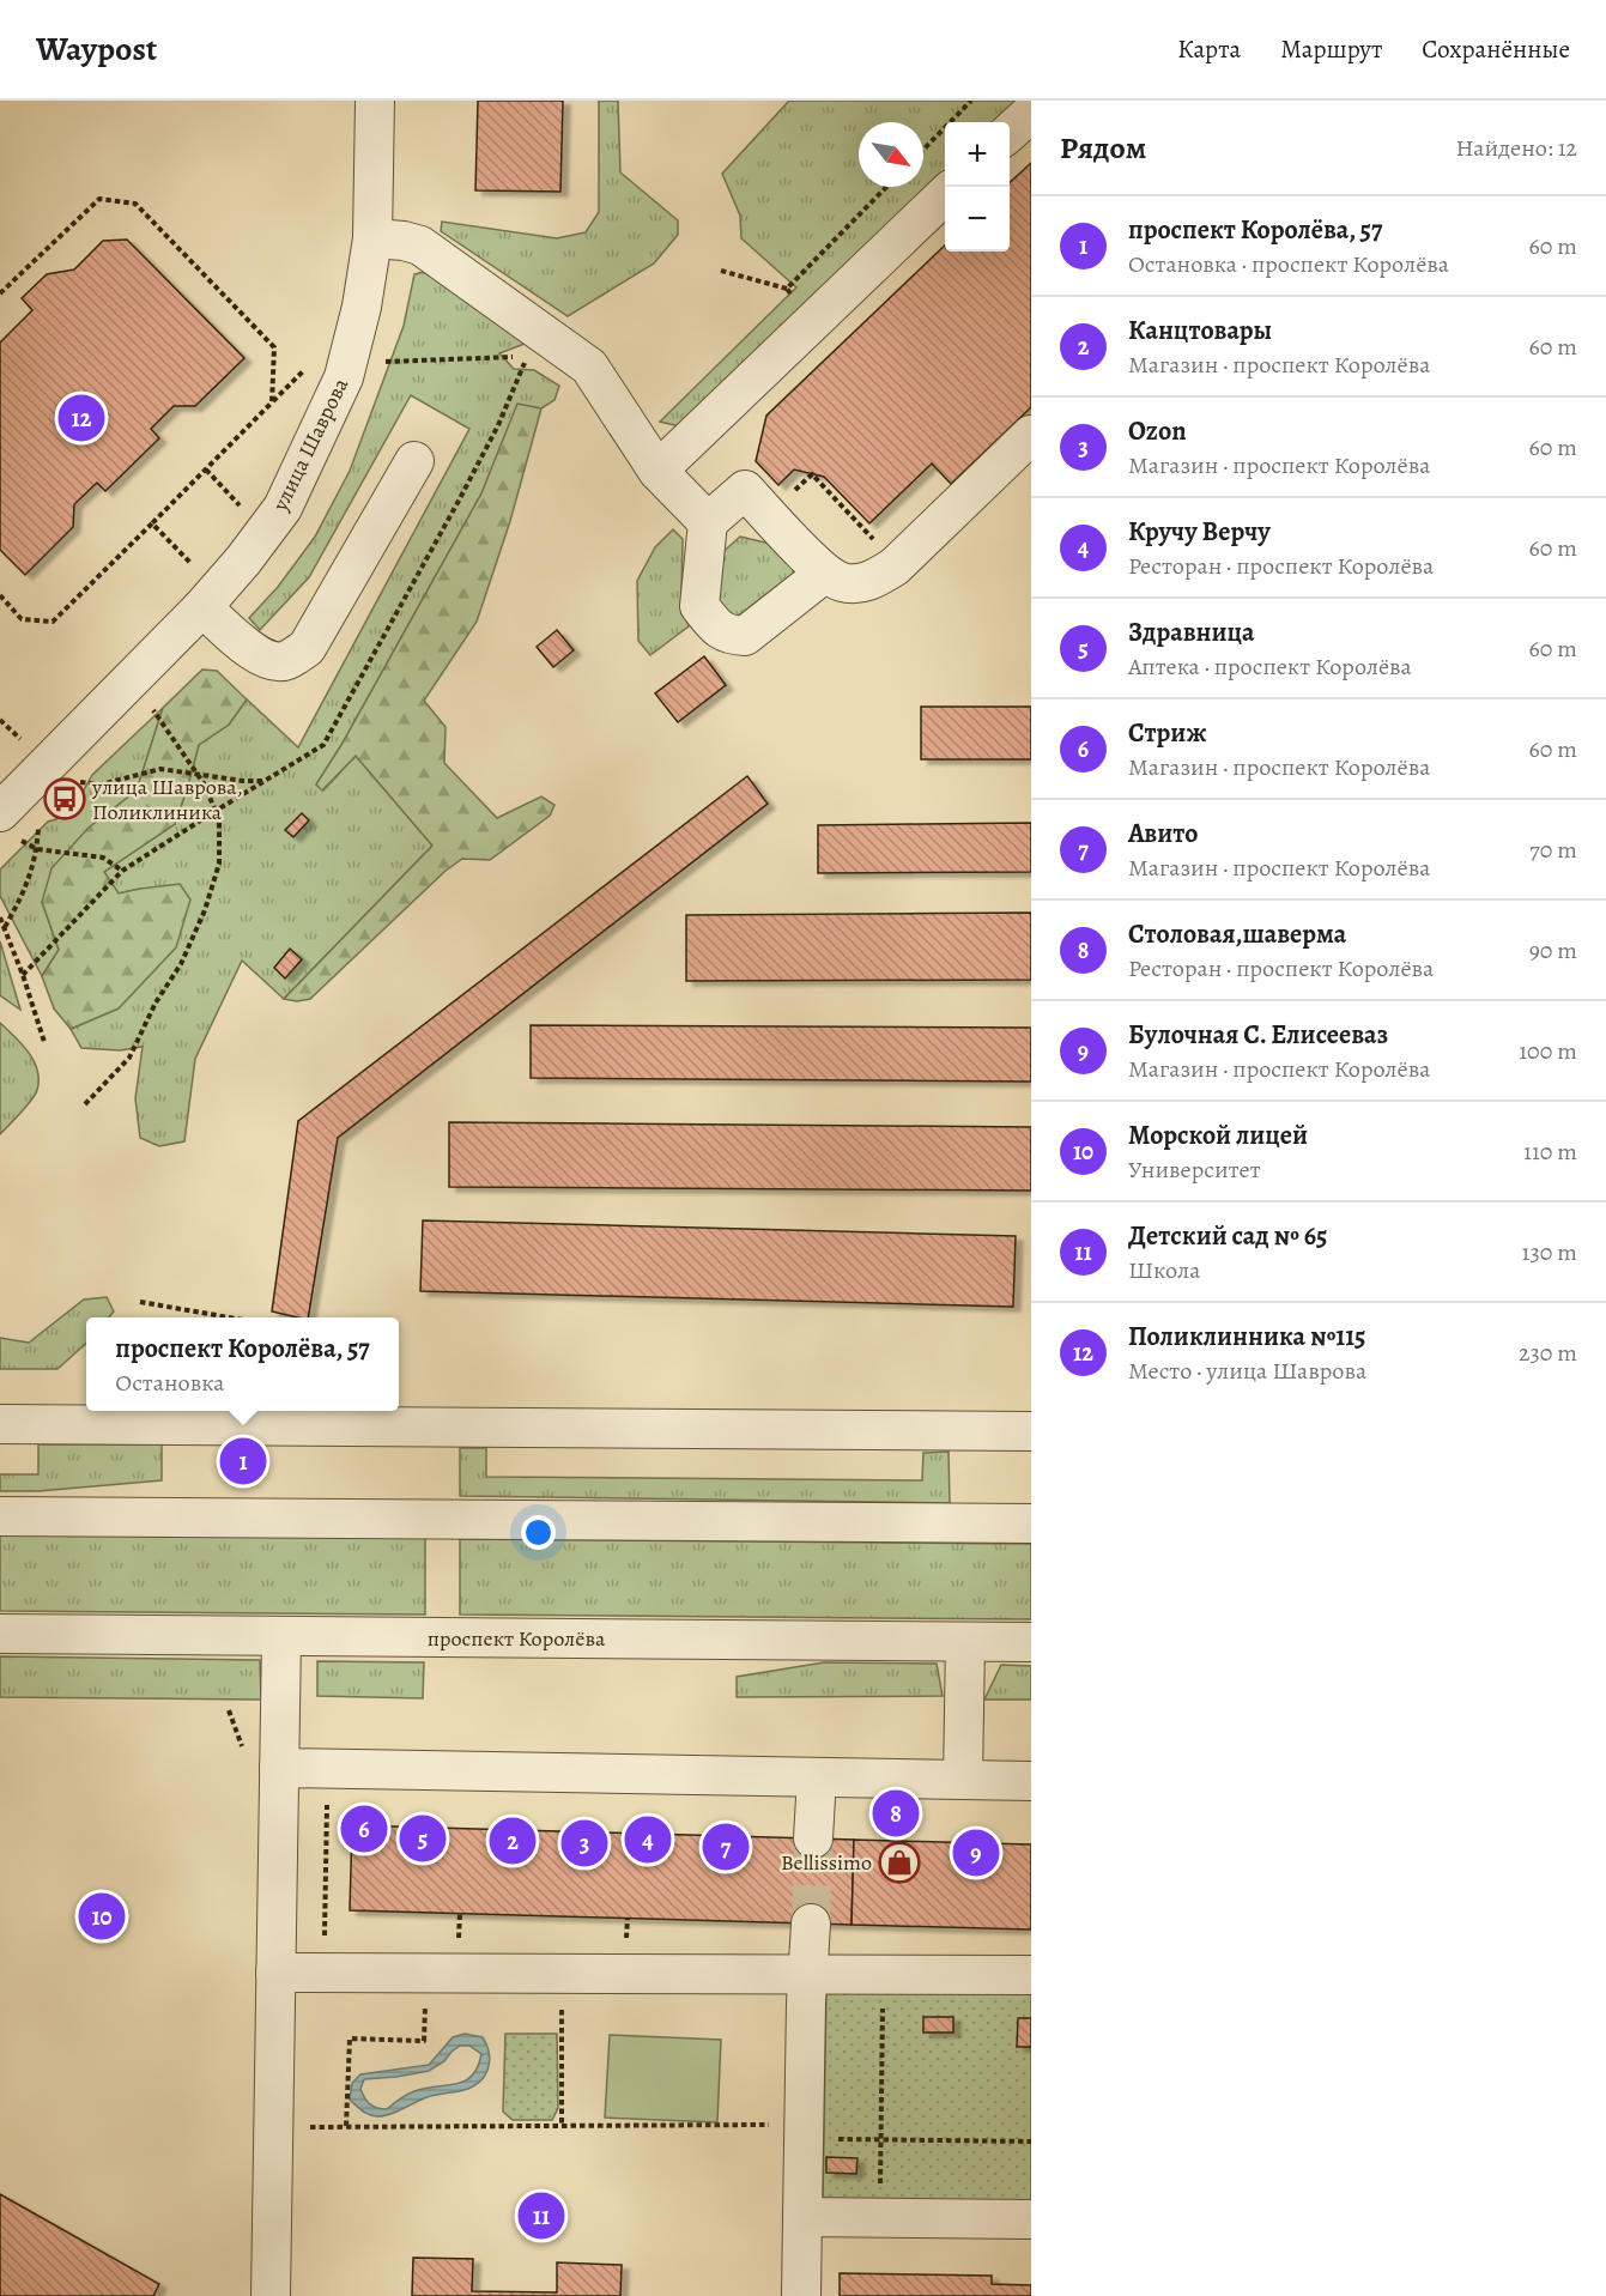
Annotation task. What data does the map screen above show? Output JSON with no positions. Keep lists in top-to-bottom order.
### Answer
{
  "streets": {
    "street": ["улица Шаврова", "проспект Королёва"]
  },
  "places": {
    "bus stop": ["улица Шаврова, Поликлиника"],
    "shop": ["Bellissimo"]
  },
  "north": "bottom right",
  "page": {
    "header": "Waypost",
    "nav": ["Карта", "Маршрут", "Сохранённые"],
    "heading": ["Рядом", "Найдено: 12"],
    "map_buttons": ["+", "−"],
    "list": [
      {
        "mark": "1",
        "name": "проспект Королёва, 57",
        "note": "Остановка · проспект Королёва",
        "value": "60 m"
      },
      {
        "mark": "2",
        "name": "Канцтовары",
        "note": "Магазин · проспект Королёва",
        "value": "60 m"
      },
      {
        "mark": "3",
        "name": "Ozon",
        "note": "Магазин · проспект Королёва",
        "value": "60 m"
      },
      {
        "mark": "4",
        "name": "Кручу Верчу",
        "note": "Ресторан · проспект Королёва",
        "value": "60 m"
      },
      {
        "mark": "5",
        "name": "Здравница",
        "note": "Аптека · проспект Королёва",
        "value": "60 m"
      },
      {
        "mark": "6",
        "name": "Стриж",
        "note": "Магазин · проспект Королёва",
        "value": "60 m"
      },
      {
        "mark": "7",
        "name": "Авито",
        "note": "Магазин · проспект Королёва",
        "value": "70 m"
      },
      {
        "mark": "8",
        "name": "Столовая,шаверма",
        "note": "Ресторан · проспект Королёва",
        "value": "90 m"
      },
      {
        "mark": "9",
        "name": "Булочная С. Елисееваз",
        "note": "Магазин · проспект Королёва",
        "value": "100 m"
      },
      {
        "mark": "10",
        "name": "Морской лицей",
        "note": "Университет",
        "value": "110 m"
      },
      {
        "mark": "11",
        "name": "Детский сад № 65",
        "note": "Школа",
        "value": "130 m"
      },
      {
        "mark": "12",
        "name": "Поликлинника №115",
        "note": "Место · улица Шаврова",
        "value": "230 m"
      }
    ],
    "pins": [
      "12",
      "1",
      "8",
      "6",
      "5",
      "4",
      "2",
      "3",
      "7",
      "9",
      "10",
      "11"
    ],
    "popup": ["проспект Королёва, 57", "Остановка"]
  }
}
